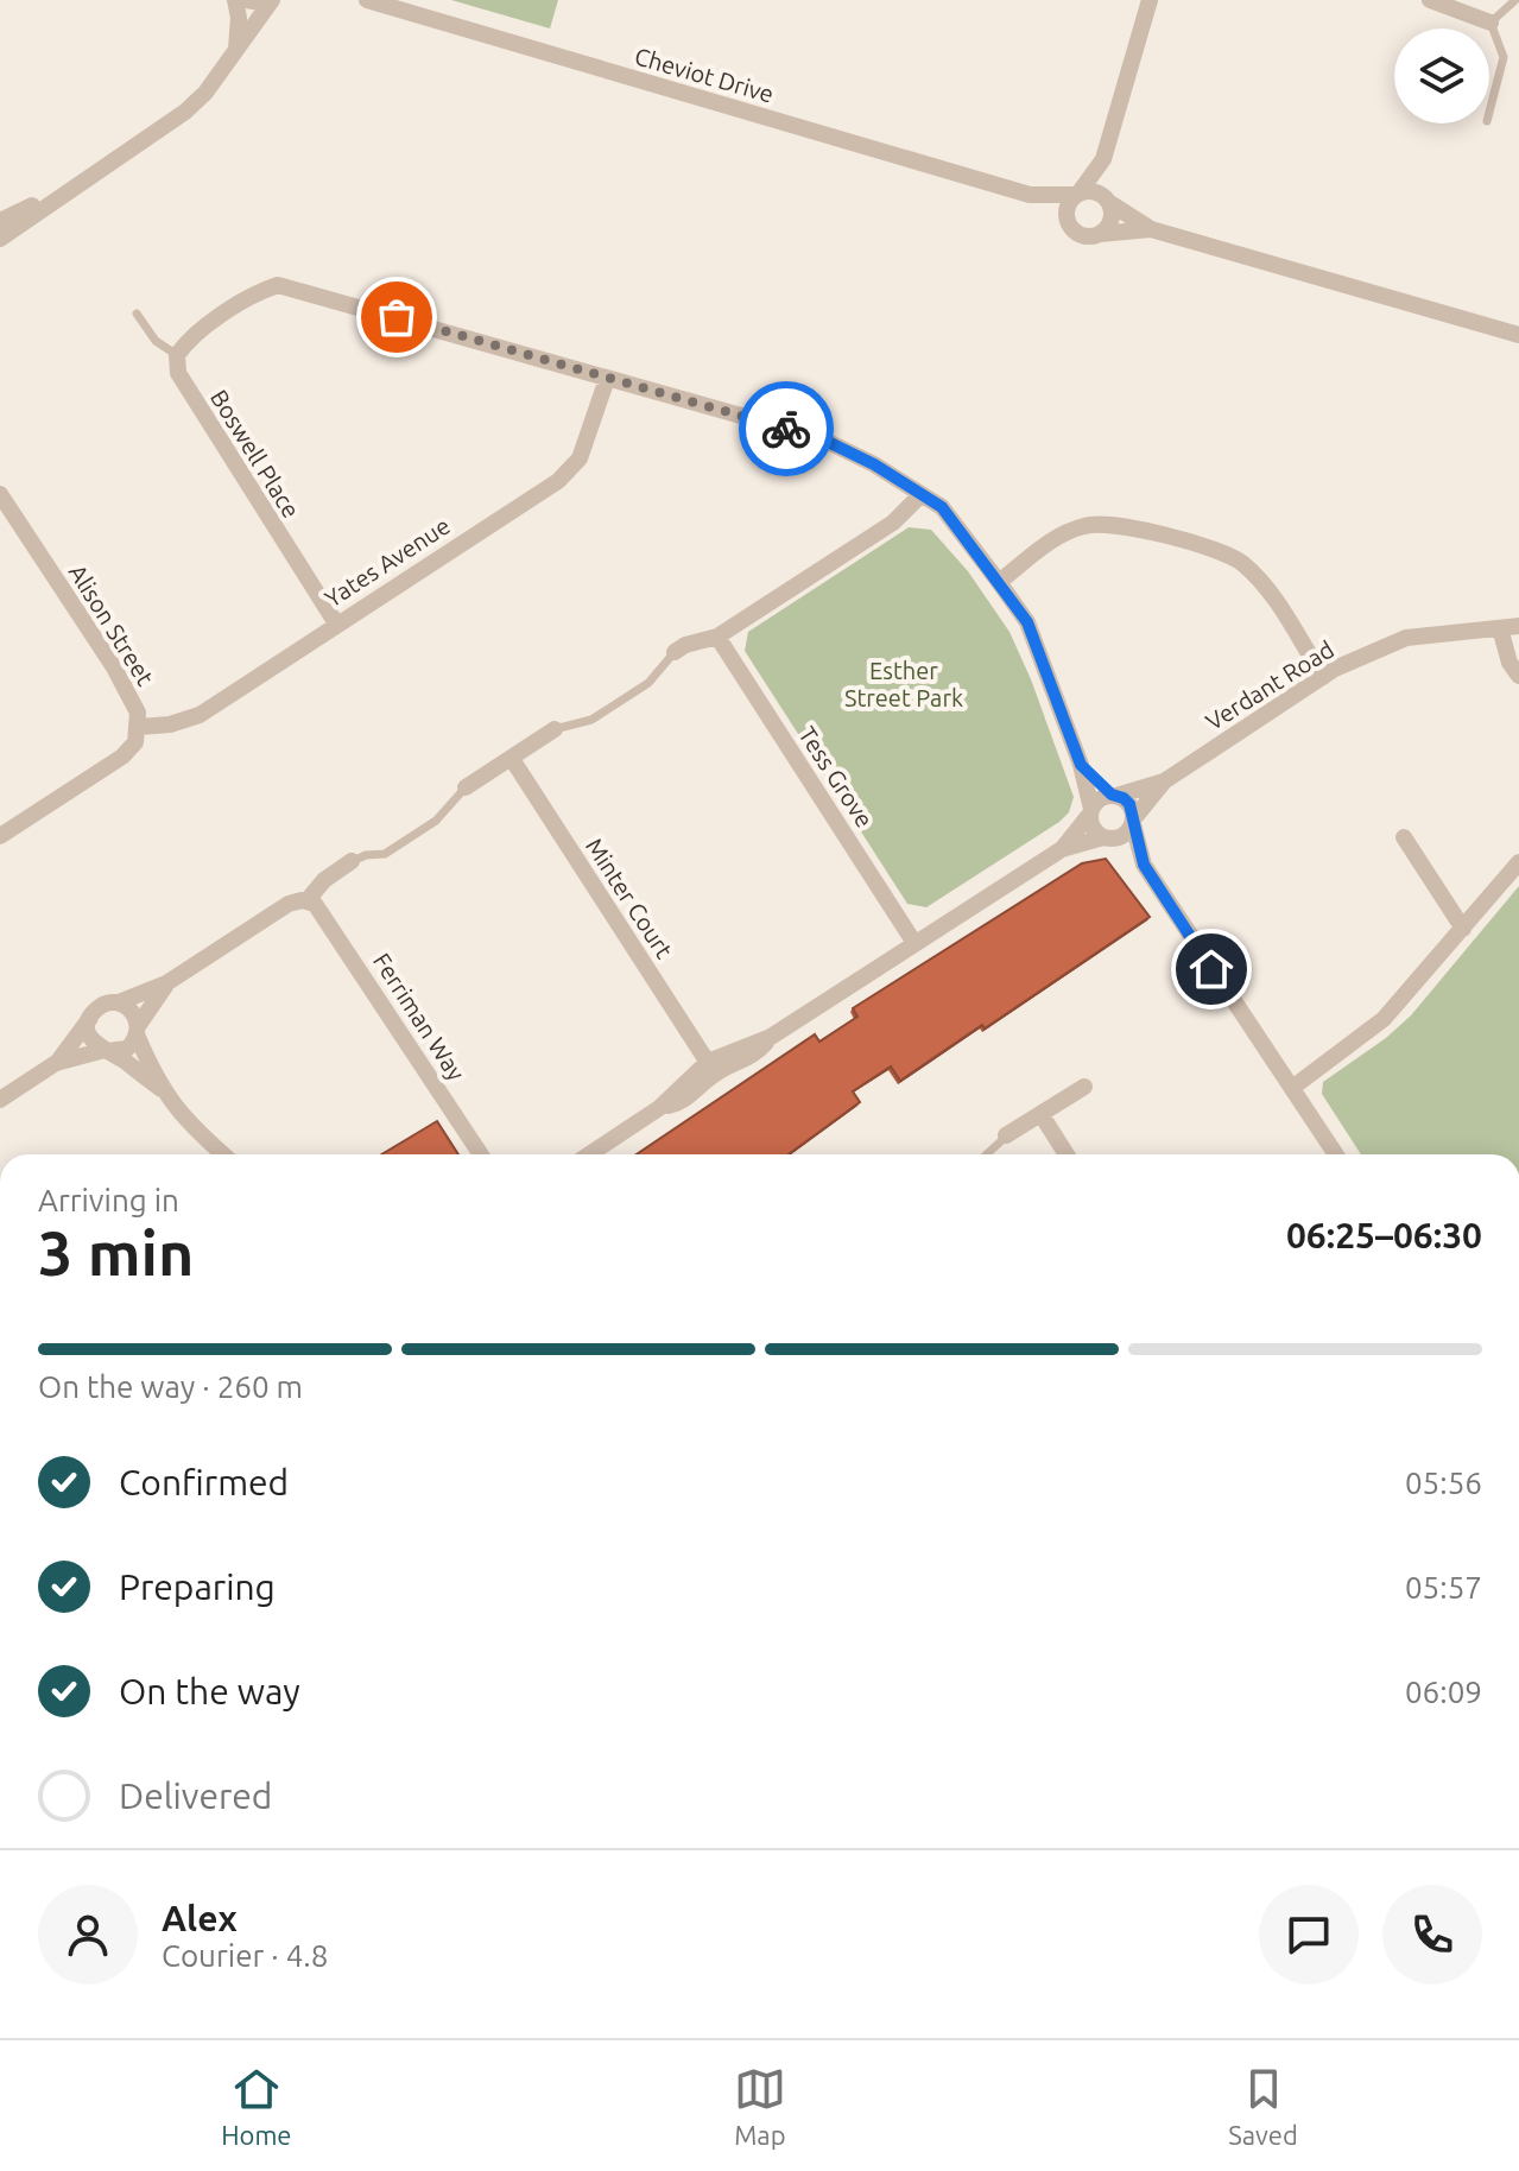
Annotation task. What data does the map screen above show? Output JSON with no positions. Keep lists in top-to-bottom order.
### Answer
{
  "streets": {
    "street": [
      "Cheviot Drive",
      "Boswell Place",
      "Yates Avenue",
      "Alison Street",
      "Verdant Road",
      "Tess Grove",
      "Minter Court",
      "Ferriman Way"
    ]
  },
  "crossings": [
    ["Boswell Place", "Yates Avenue"],
    ["Yates Avenue", "Alison Street"]
  ],
  "parks": ["Esther Street Park"],
  "page": {
    "heading": ["3 min", "Arriving in", "06:25–06:30"],
    "panel": ["Alex", "Courier · 4.8"],
    "bar": "On the way · 260 m",
    "list": [
      ["Confirmed", "05:56"],
      ["Preparing", "05:57"],
      ["On the way", "06:09"],
      "Delivered"
    ],
    "tabs": ["Home", "Map", "Saved"]
  }
}
